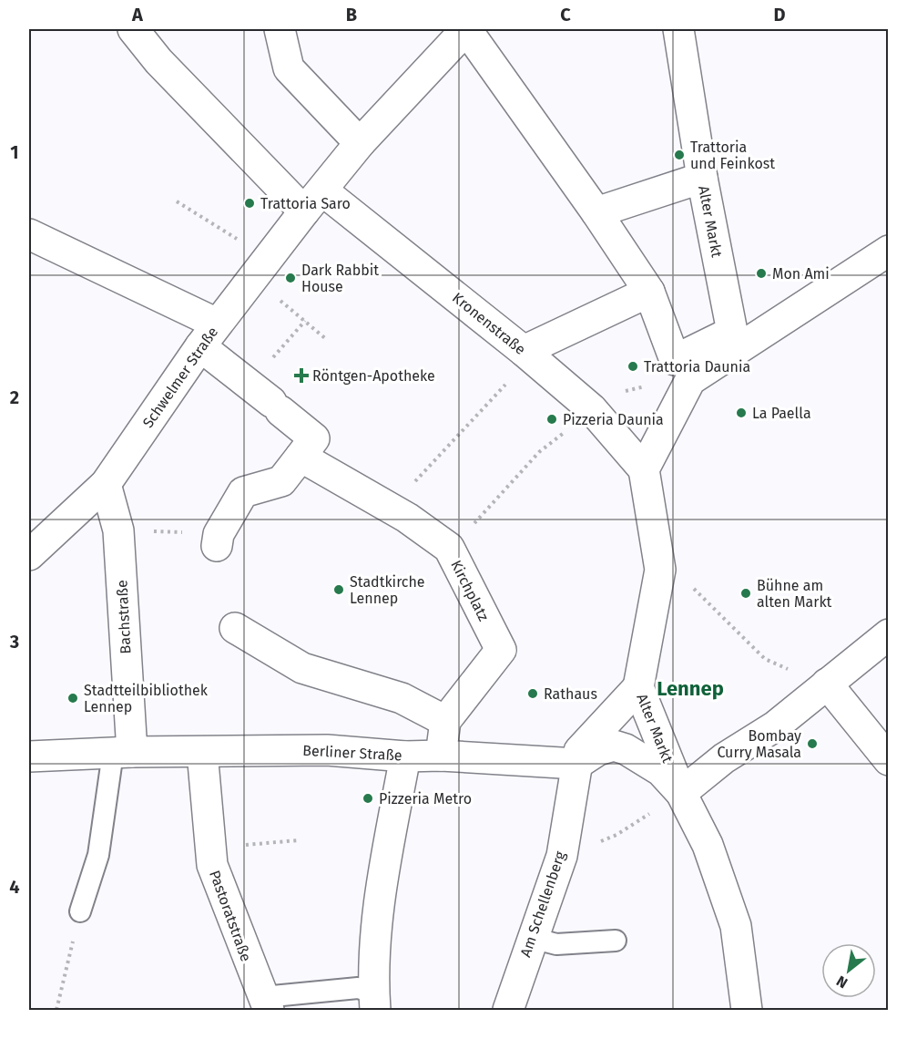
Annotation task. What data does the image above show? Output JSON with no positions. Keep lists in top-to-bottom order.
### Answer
{
  "streets": {
    "street": [
      "Alter Markt",
      "Kronenstraße",
      "Schwelmer Straße",
      "Kirchplatz",
      "Bachstraße",
      "Berliner Straße",
      "Am Schellenberg",
      "Pastoratstraße"
    ]
  },
  "crossings": [
    ["Alter Markt", "Kronenstraße"],
    ["Alter Markt", "Berliner Straße"],
    ["Alter Markt", "Am Schellenberg"],
    ["Kronenstraße", "Schwelmer Straße"],
    ["Schwelmer Straße", "Bachstraße"],
    ["Bachstraße", "Berliner Straße"],
    ["Berliner Straße", "Am Schellenberg"],
    ["Berliner Straße", "Pastoratstraße"]
  ],
  "districts": ["Lennep"],
  "places": {
    "other": [
      "Trattoria und Feinkost",
      "Trattoria Saro",
      "Mon Ami",
      "Dark Rabbit House",
      "Trattoria Daunia",
      "La Paella",
      "Pizzeria Daunia",
      "Stadtkirche Lennep",
      "Bühne am alten Markt",
      "Rathaus",
      "Stadtteilbibliothek Lennep",
      "Bombay Curry Masala",
      "Pizzeria Metro"
    ],
    "health": ["Röntgen-Apotheke"]
  },
  "north": "bottom left",
  "grid": {
    "columns": [
      "A",
      "B",
      "C",
      "D"
    ],
    "rows": [
      "1",
      "2",
      "3",
      "4"
    ]
  }
}
